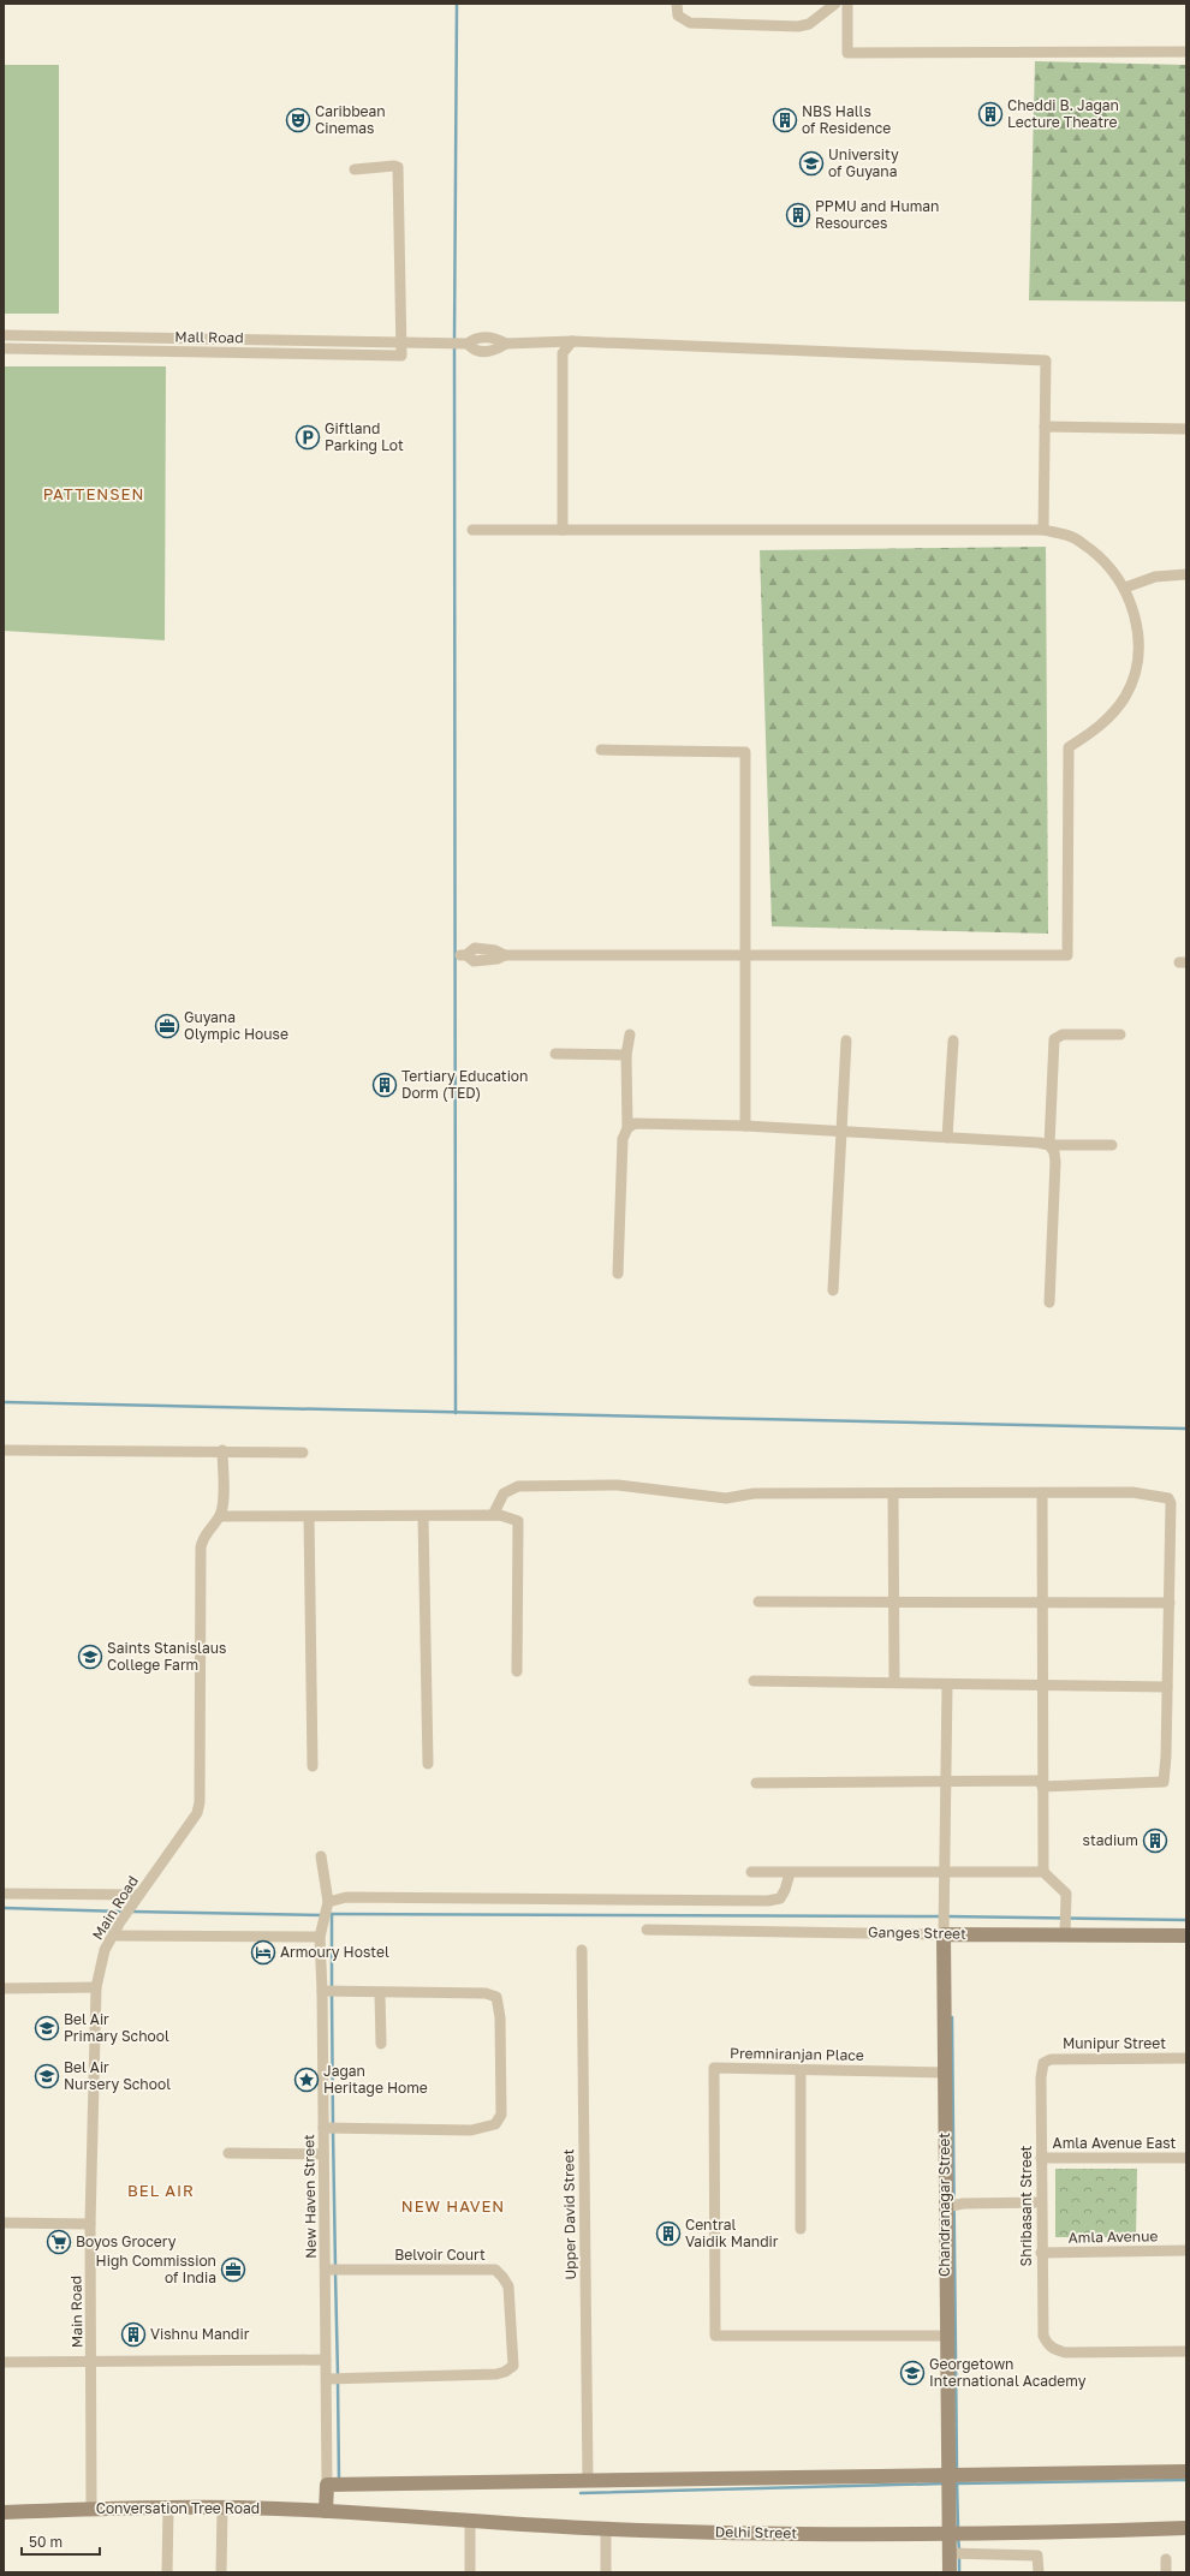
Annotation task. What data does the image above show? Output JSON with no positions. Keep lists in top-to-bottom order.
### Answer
{
  "streets": {
    "street": [
      "Mall Road",
      "Main Road",
      "Ganges Street",
      "Munipur Street",
      "Premniranjan Place",
      "Amla Avenue East",
      "New Haven Street",
      "Chandranagar Street",
      "Shribasant Street",
      "Upper David Street",
      "Amla Avenue",
      "Belvoir Court",
      "Conversation Tree Road",
      "Delhi Street"
    ]
  },
  "crossings": [
    ["Main Road", "Conversation Tree Road"],
    ["Ganges Street", "Chandranagar Street"],
    ["Munipur Street", "Shribasant Street"],
    ["Premniranjan Place", "Chandranagar Street"],
    ["Amla Avenue East", "Shribasant Street"],
    ["New Haven Street", "Belvoir Court"],
    ["Chandranagar Street", "Delhi Street"],
    ["Shribasant Street", "Amla Avenue"],
    ["Conversation Tree Road", "Delhi Street"]
  ],
  "districts": ["PATTENSEN", "BEL AIR", "NEW HAVEN"],
  "places": {
    "building": [
      "Cheddi B. Jagan Lecture Theatre",
      "NBS Halls of Residence",
      "PPMU and Human Resources",
      "Tertiary Education Dorm (TED)",
      "stadium",
      "Central Vaidik Mandir",
      "Vishnu Mandir"
    ],
    "theatre": ["Caribbean Cinemas"],
    "school or university": [
      "University of Guyana",
      "Saints Stanislaus College Farm",
      "Bel Air Primary School",
      "Bel Air Nursery School",
      "Georgetown International Academy"
    ],
    "parking": ["Giftland Parking Lot"],
    "office": ["Guyana Olympic House", "High Commission of India"],
    "hotel": ["Armoury Hostel"],
    "place": ["Jagan Heritage Home"],
    "supermarket": ["Boyos Grocery"]
  },
  "scale_bar": "50 m"
}
